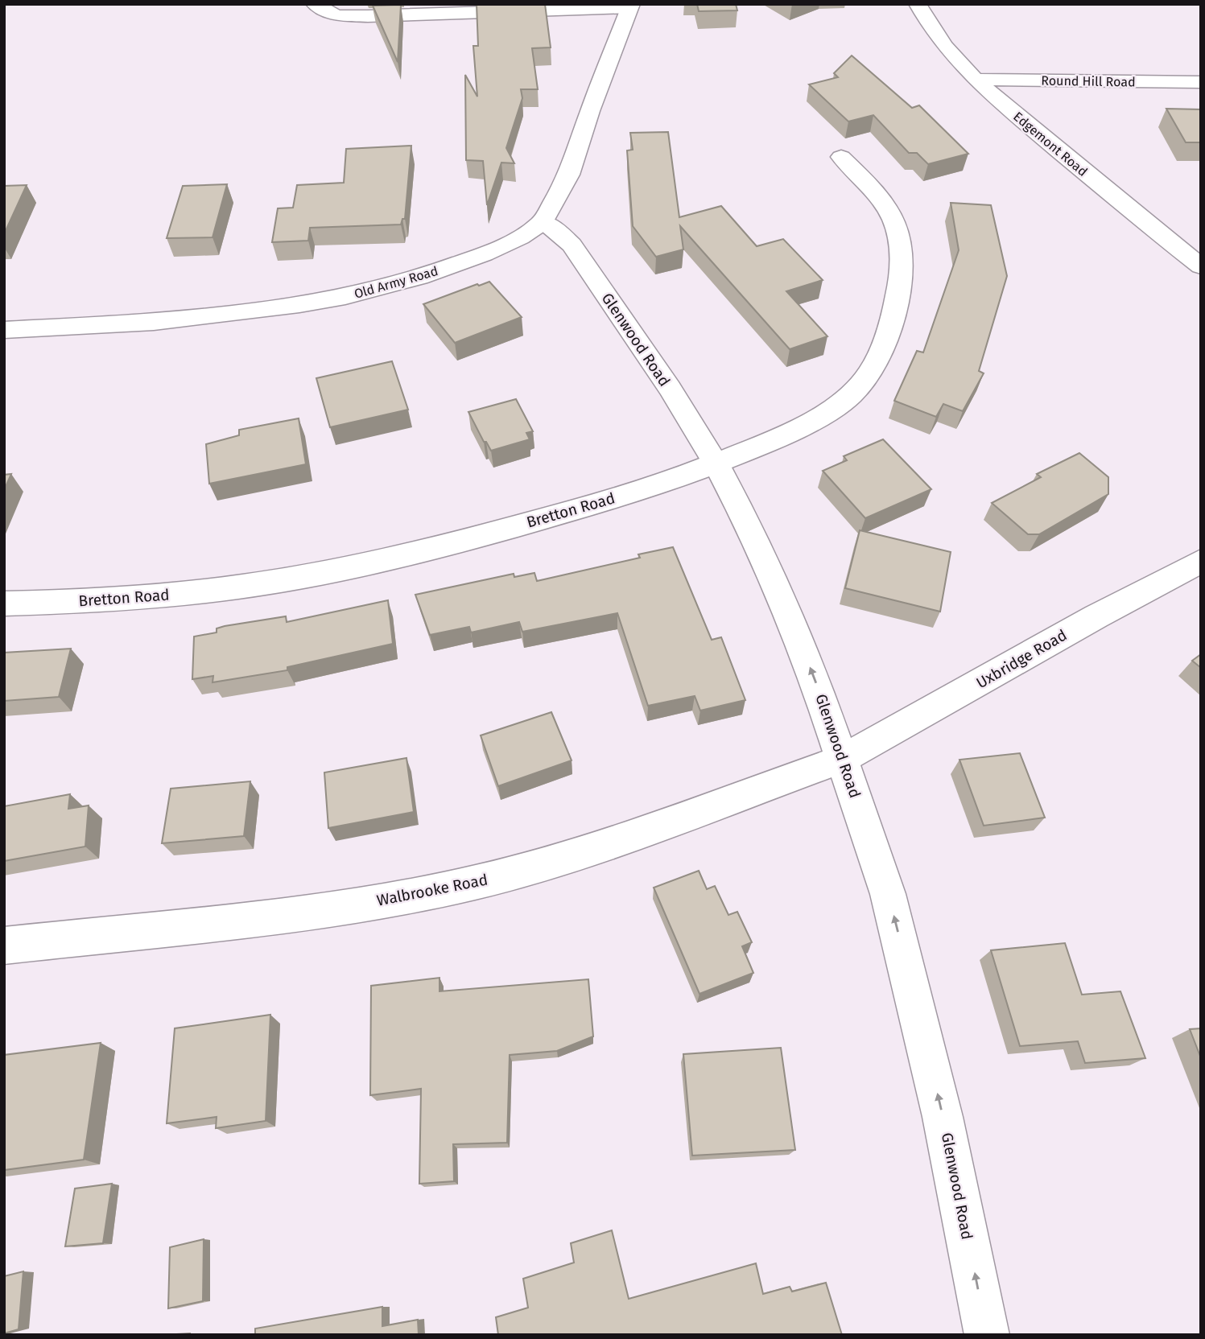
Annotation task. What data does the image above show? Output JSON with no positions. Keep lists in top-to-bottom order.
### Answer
{
  "streets": {
    "street": [
      "Round Hill Road",
      "Edgemont Road",
      "Old Army Road",
      "Glenwood Road",
      "Bretton Road",
      "Uxbridge Road",
      "Walbrooke Road"
    ]
  },
  "crossings": [
    ["Round Hill Road", "Edgemont Road"],
    ["Old Army Road", "Glenwood Road"],
    ["Glenwood Road", "Bretton Road"],
    ["Glenwood Road", "Uxbridge Road"],
    ["Glenwood Road", "Walbrooke Road"],
    ["Uxbridge Road", "Walbrooke Road"]
  ],
  "one_way": ["Glenwood Road"]
}
